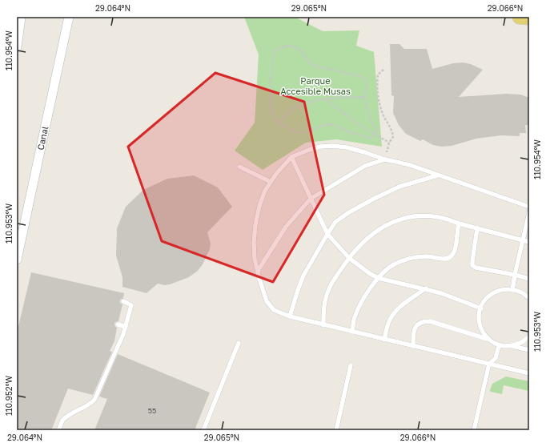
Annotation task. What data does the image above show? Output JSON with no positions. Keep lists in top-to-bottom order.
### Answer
{
  "streets": {
    "street": ["Canal"]
  },
  "parks": ["Parque Accesible Musas"],
  "house_numbers": ["55"],
  "coordinates": [
    "29.064°N",
    "29.065°N",
    "29.066°N",
    "110.954°W",
    "110.953°W",
    "110.952°W"
  ]
}
